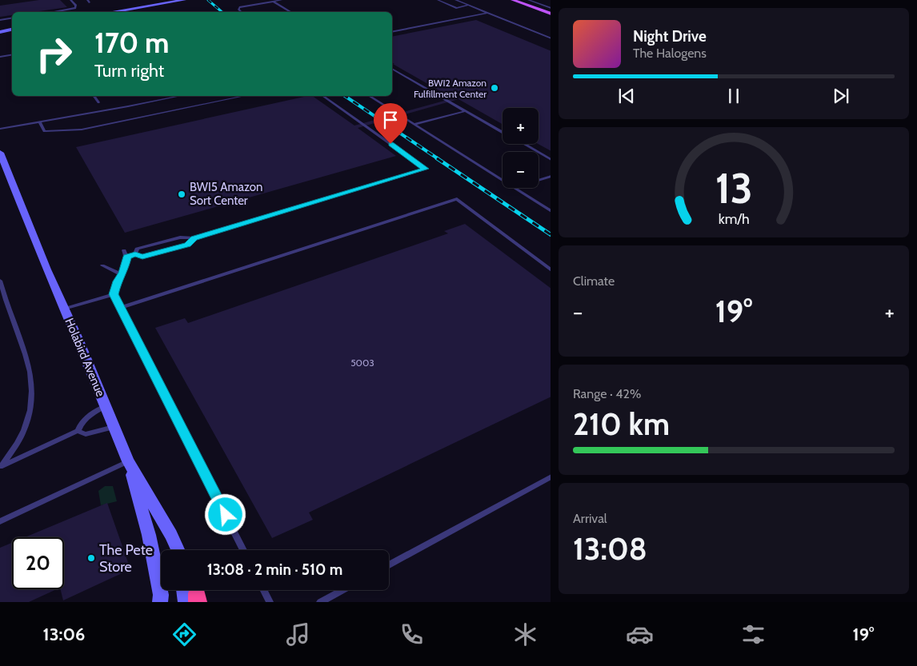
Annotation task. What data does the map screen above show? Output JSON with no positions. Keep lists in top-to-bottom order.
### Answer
{
  "streets": {
    "main road": ["Holabird Avenue"]
  },
  "places": ["BWI2 Amazon Fulfillment Center", "BWI5 Amazon Sort Center", "The Pete Store"],
  "house_numbers": ["5003"],
  "page": {
    "turn": ["170 m", "Turn right"],
    "song": ["Night Drive", "The Halogens"],
    "map_buttons": ["+", "−"],
    "tile": [
      "Climate",
      ["Range · 42%", "210 km"],
      ["Arrival", "13:08"]
    ],
    "heat": ["−", "19°", "+"],
    "limit": "20",
    "trip": "13:08 · 2 min · 510 m",
    "tabs": ["13:06", "19°"],
    "gauge": ["13", "km/h"]
  }
}
